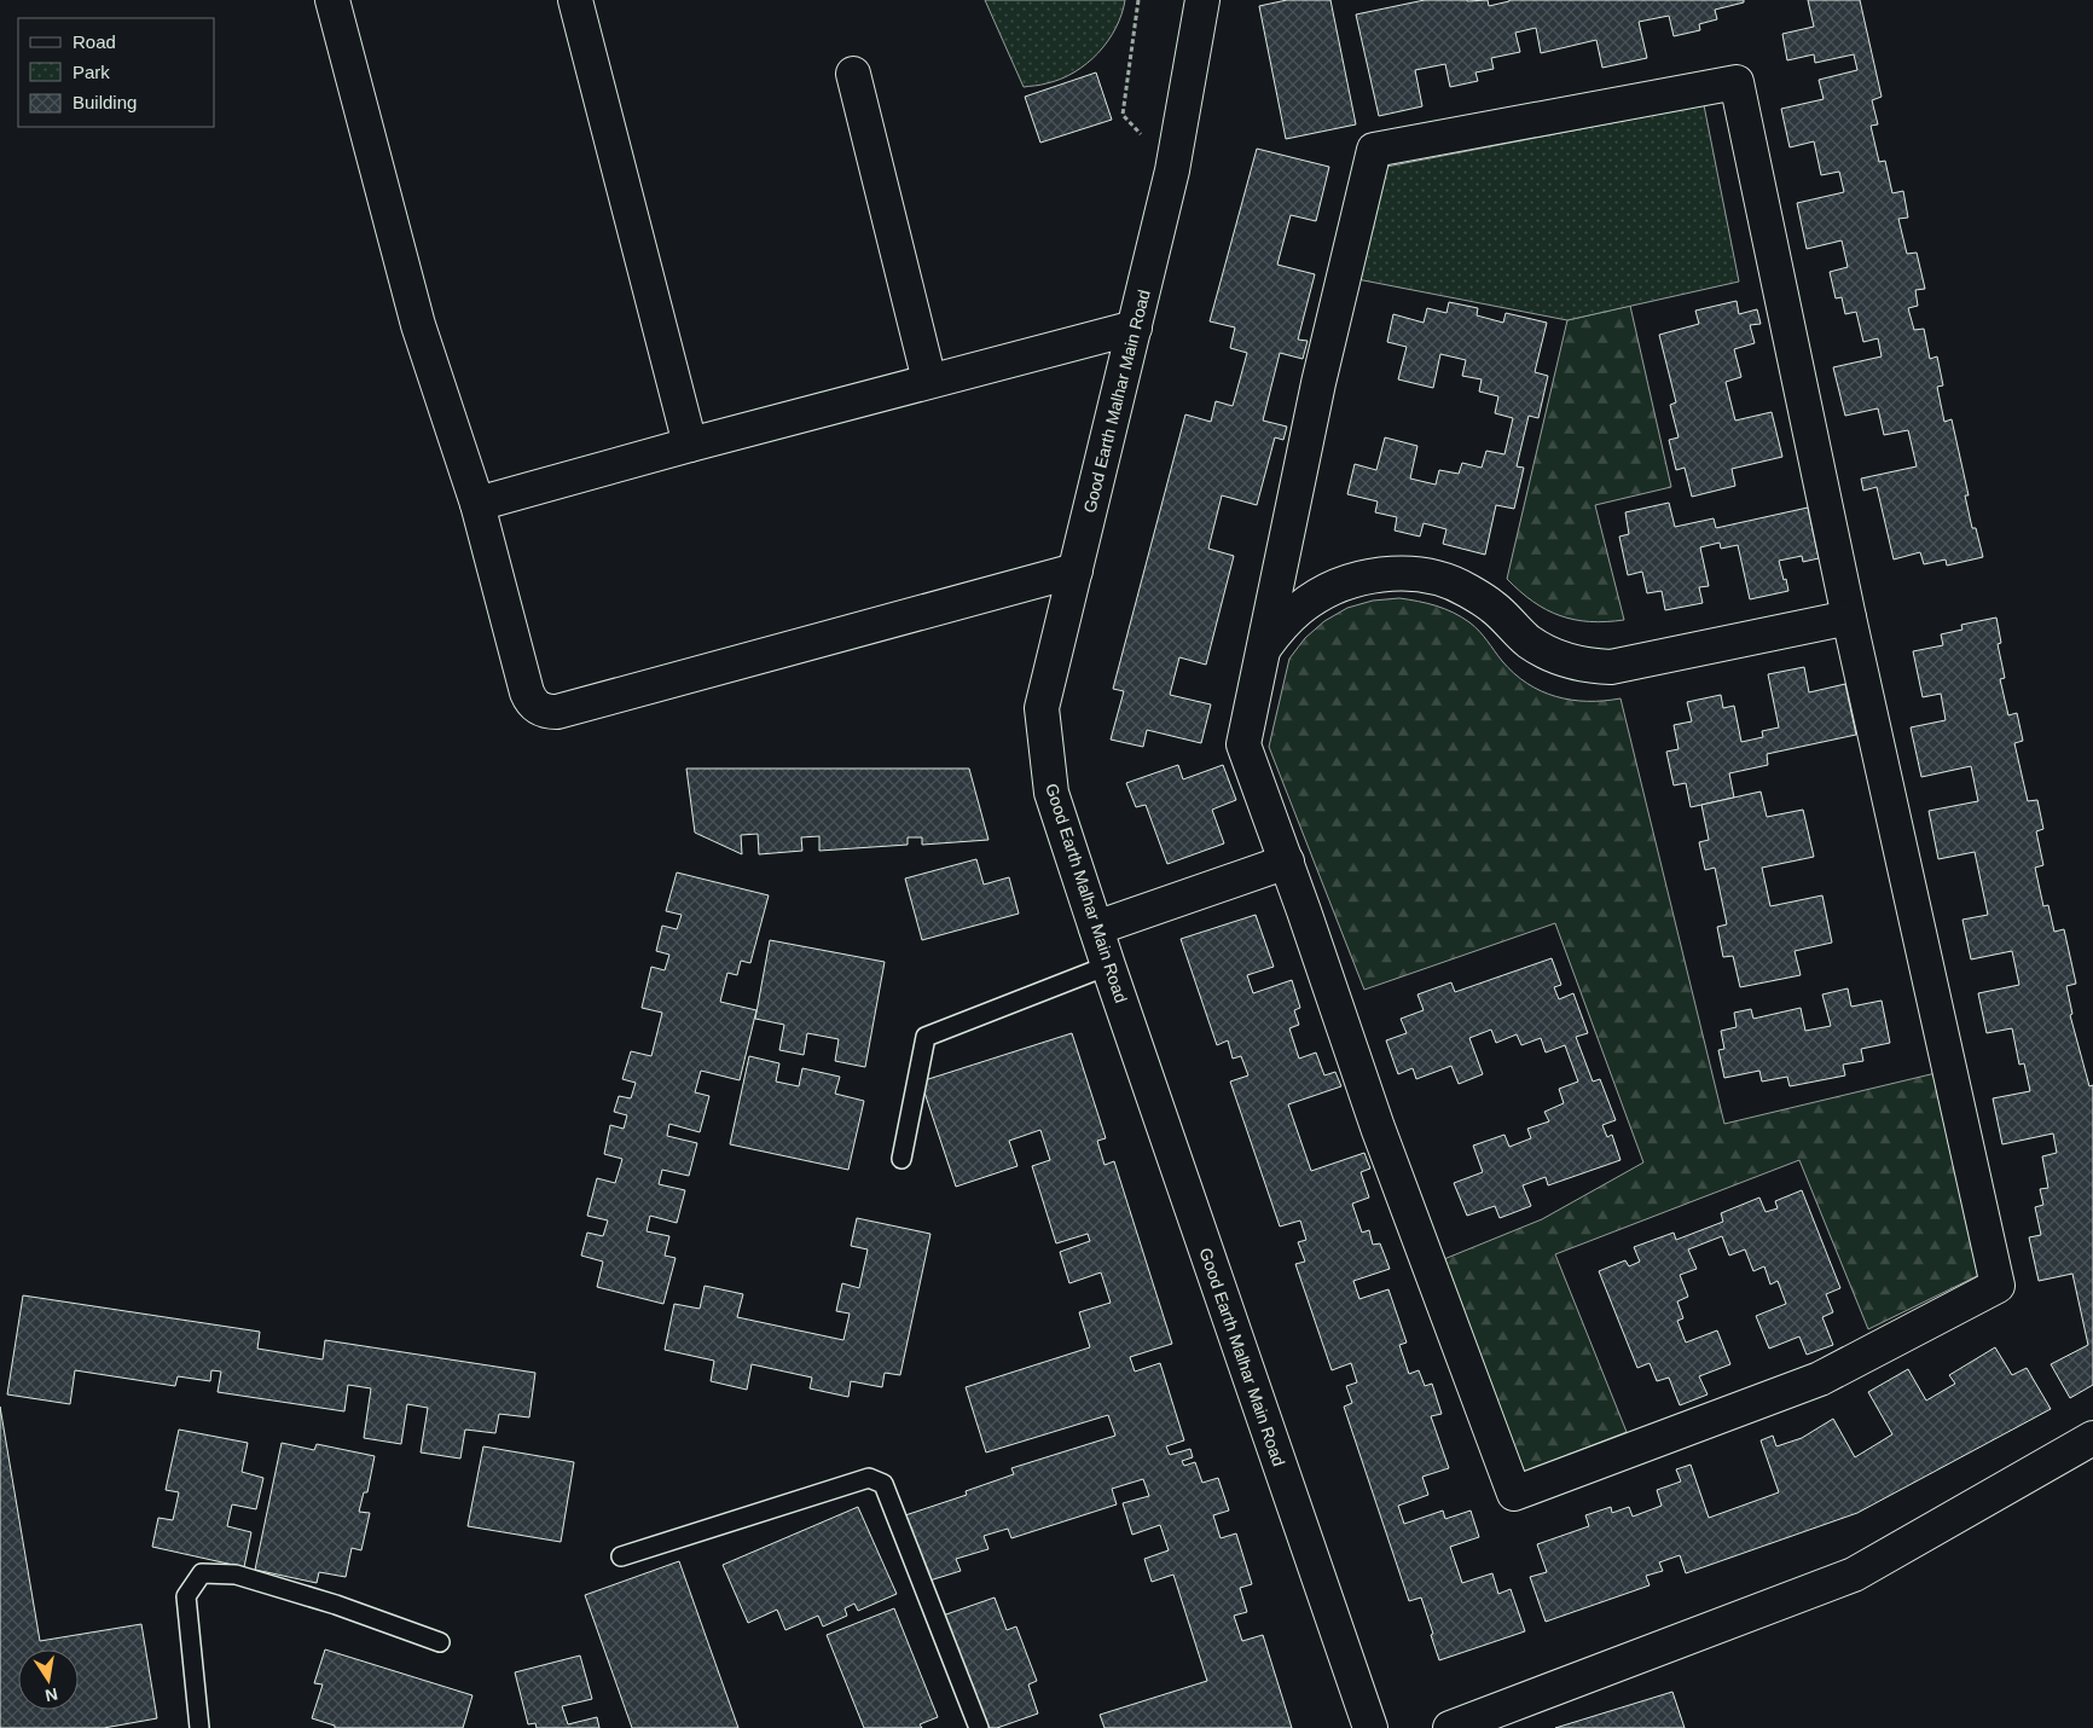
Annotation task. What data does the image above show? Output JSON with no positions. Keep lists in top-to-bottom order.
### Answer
{
  "streets": {
    "street": ["Good Earth Malhar Main Road"]
  },
  "legend": ["Road", "Park", "Building"],
  "north": "bottom"
}
